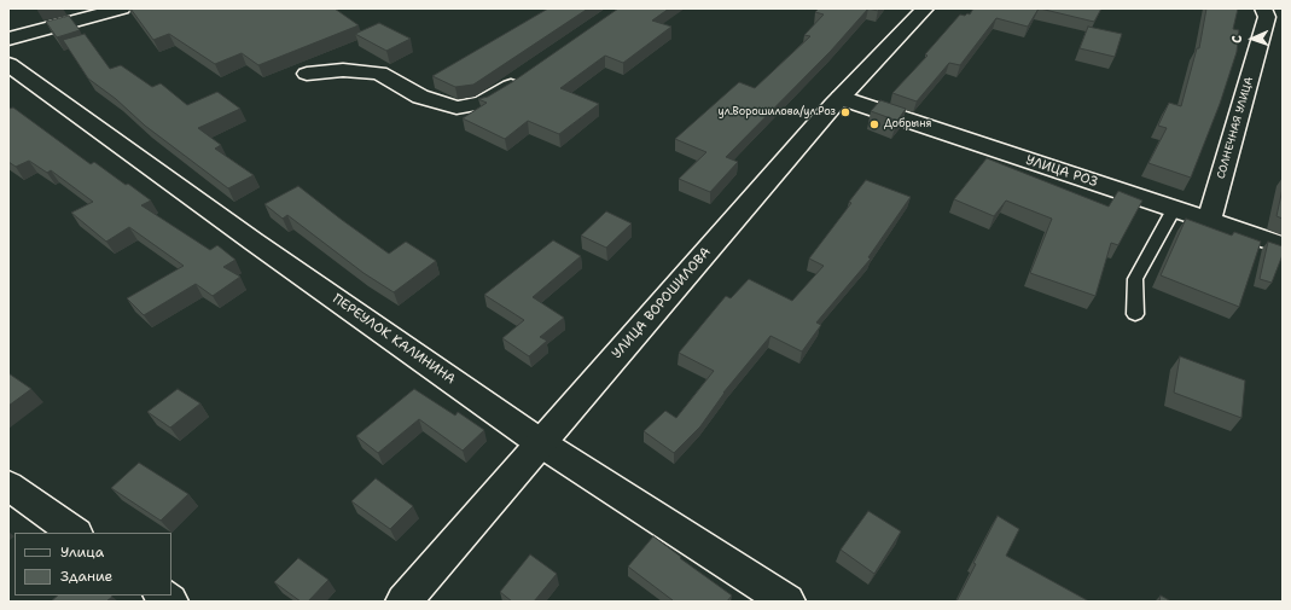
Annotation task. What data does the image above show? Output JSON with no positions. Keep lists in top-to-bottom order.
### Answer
{
  "streets": {
    "street": [
      "СОЛНЕЧНАЯ УЛИЦА",
      "УЛИЦА РОЗ",
      "УЛИЦА ВОРОШИЛОВА",
      "ПЕРЕУЛОК КАЛИНИНА"
    ]
  },
  "crossings": [
    ["СОЛНЕЧНАЯ УЛИЦА", "УЛИЦА РОЗ"],
    ["УЛИЦА РОЗ", "УЛИЦА ВОРОШИЛОВА"],
    ["УЛИЦА ВОРОШИЛОВА", "ПЕРЕУЛОК КАЛИНИНА"]
  ],
  "places": ["ул.Ворошилова/ул.Роз", "Добрыня"],
  "legend": ["Улица", "Здание"],
  "north": "left"
}
